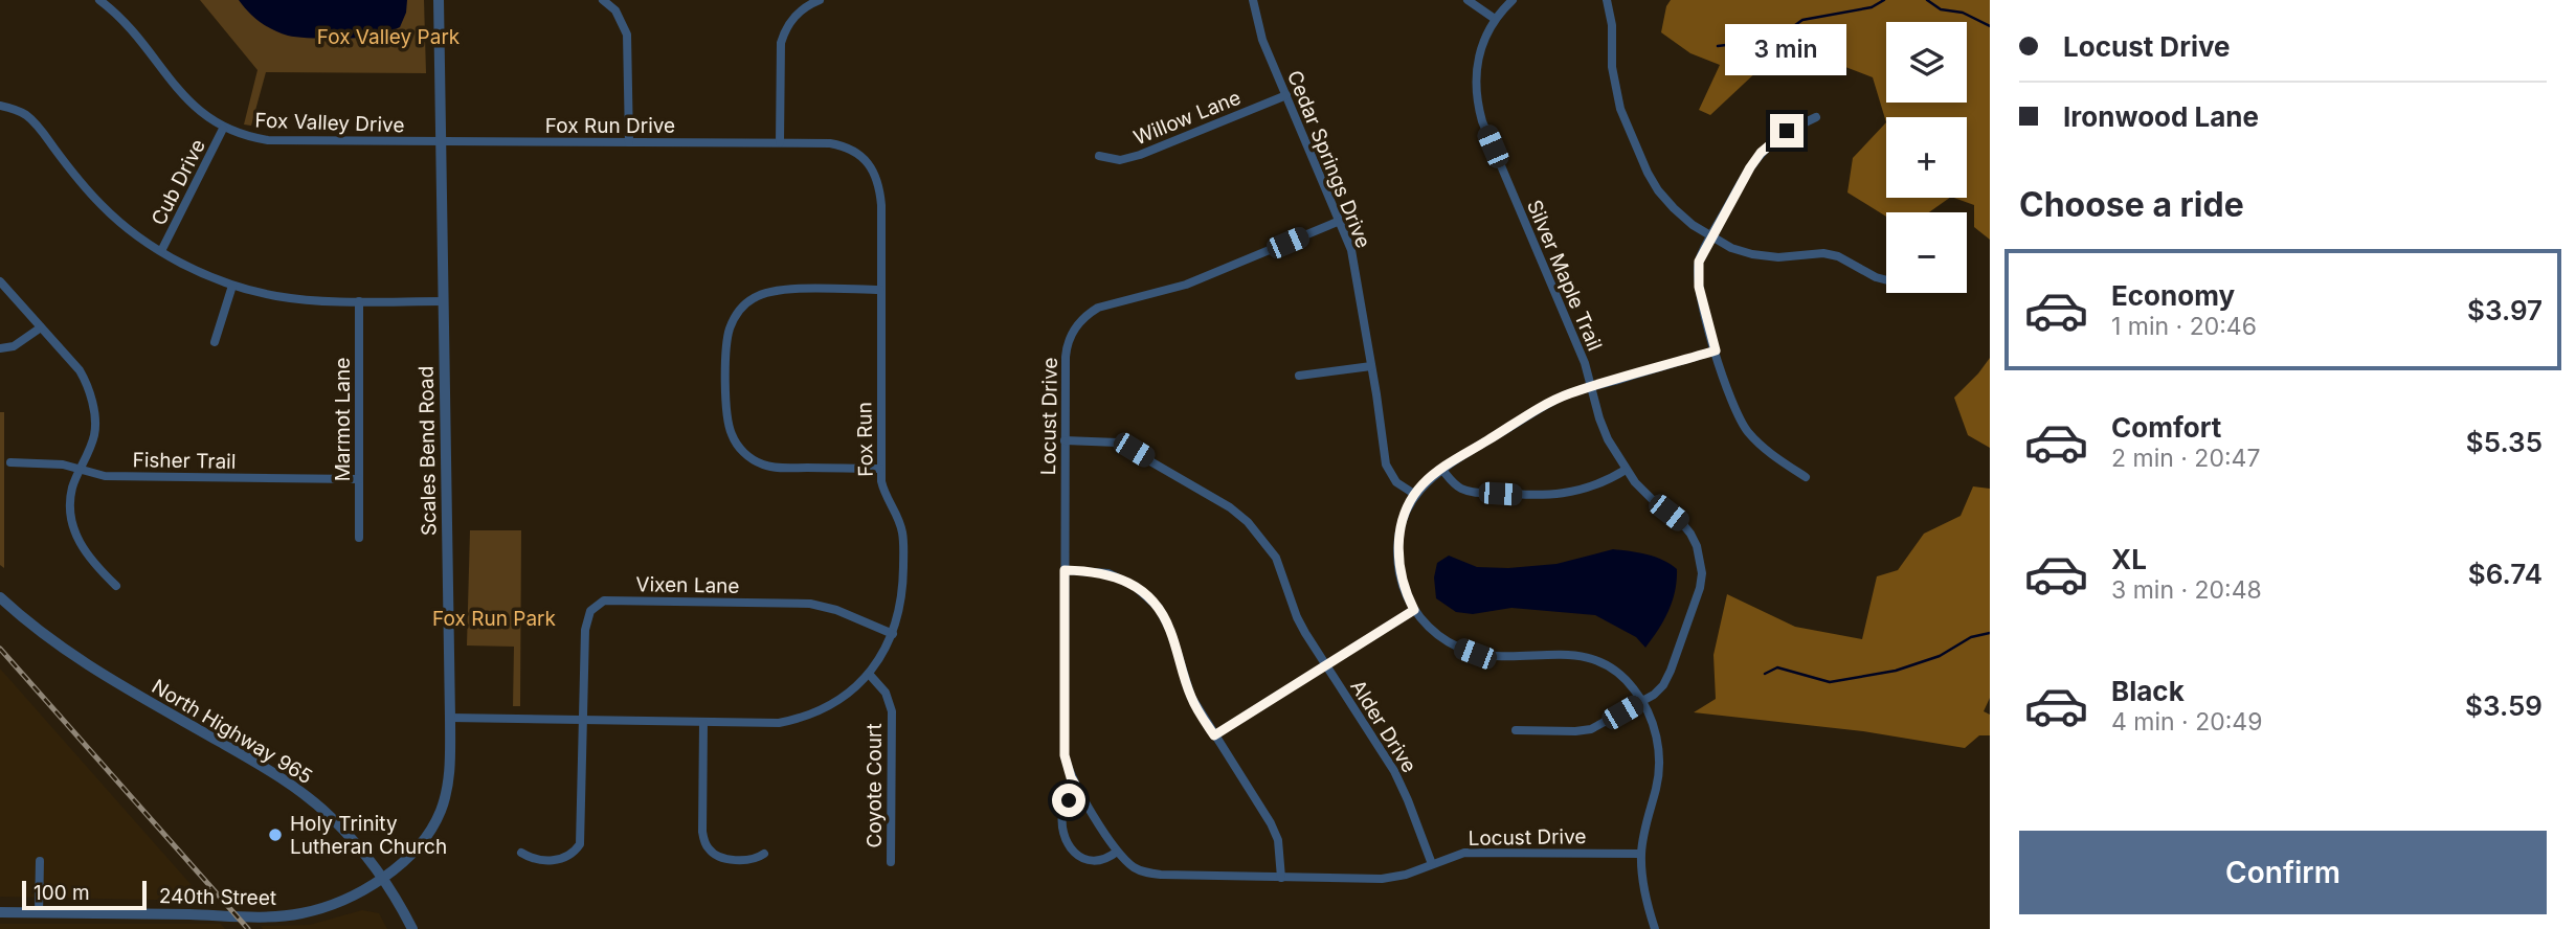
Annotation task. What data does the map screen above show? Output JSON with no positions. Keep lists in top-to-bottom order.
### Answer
{
  "streets": {
    "street": [
      "Willow Lane",
      "Fox Valley Drive",
      "Fox Run Drive",
      "Cedar Springs Drive",
      "Cub Drive",
      "Silver Maple Trail",
      "Locust Drive",
      "Marmot Lane",
      "Fox Run",
      "Scales Bend Road",
      "Fisher Trail",
      "Vixen Lane",
      "Alder Drive",
      "North Highway 965",
      "Coyote Court",
      "240th Street"
    ]
  },
  "crossings": [
    ["Willow Lane", "Cedar Springs Drive"],
    ["Fox Valley Drive", "Fox Run Drive"],
    ["Fox Valley Drive", "Cub Drive"],
    ["Fox Valley Drive", "Scales Bend Road"],
    ["Fox Run Drive", "Fox Run"],
    ["Fox Run Drive", "Scales Bend Road"],
    ["Cedar Springs Drive", "Locust Drive"],
    ["Locust Drive", "Alder Drive"],
    ["Marmot Lane", "Fisher Trail"],
    ["Fox Run", "Scales Bend Road"],
    ["Fox Run", "Vixen Lane"],
    ["Fox Run", "Coyote Court"],
    ["Scales Bend Road", "North Highway 965"],
    ["Scales Bend Road", "240th Street"],
    ["North Highway 965", "240th Street"]
  ],
  "parks": ["Fox Valley Park", "Fox Run Park"],
  "places": ["Holy Trinity Lutheran Church"],
  "scale_bar": "100 m",
  "page": {
    "banner": ["Locust Drive", "Ironwood Lane"],
    "map_buttons": ["+", "−"],
    "bubble": "3 min",
    "heading": "Choose a ride",
    "list": [
      {
        "name": "Economy",
        "note": "1 min · 20:46",
        "value": "$3.97"
      },
      {
        "name": "Comfort",
        "note": "2 min · 20:47",
        "value": "$5.35"
      },
      {
        "name": "XL",
        "note": "3 min · 20:48",
        "value": "$6.74"
      },
      {
        "name": "Black",
        "note": "4 min · 20:49",
        "value": "$3.59"
      }
    ],
    "buttons": "Confirm",
    "scale": "100 m"
  }
}
